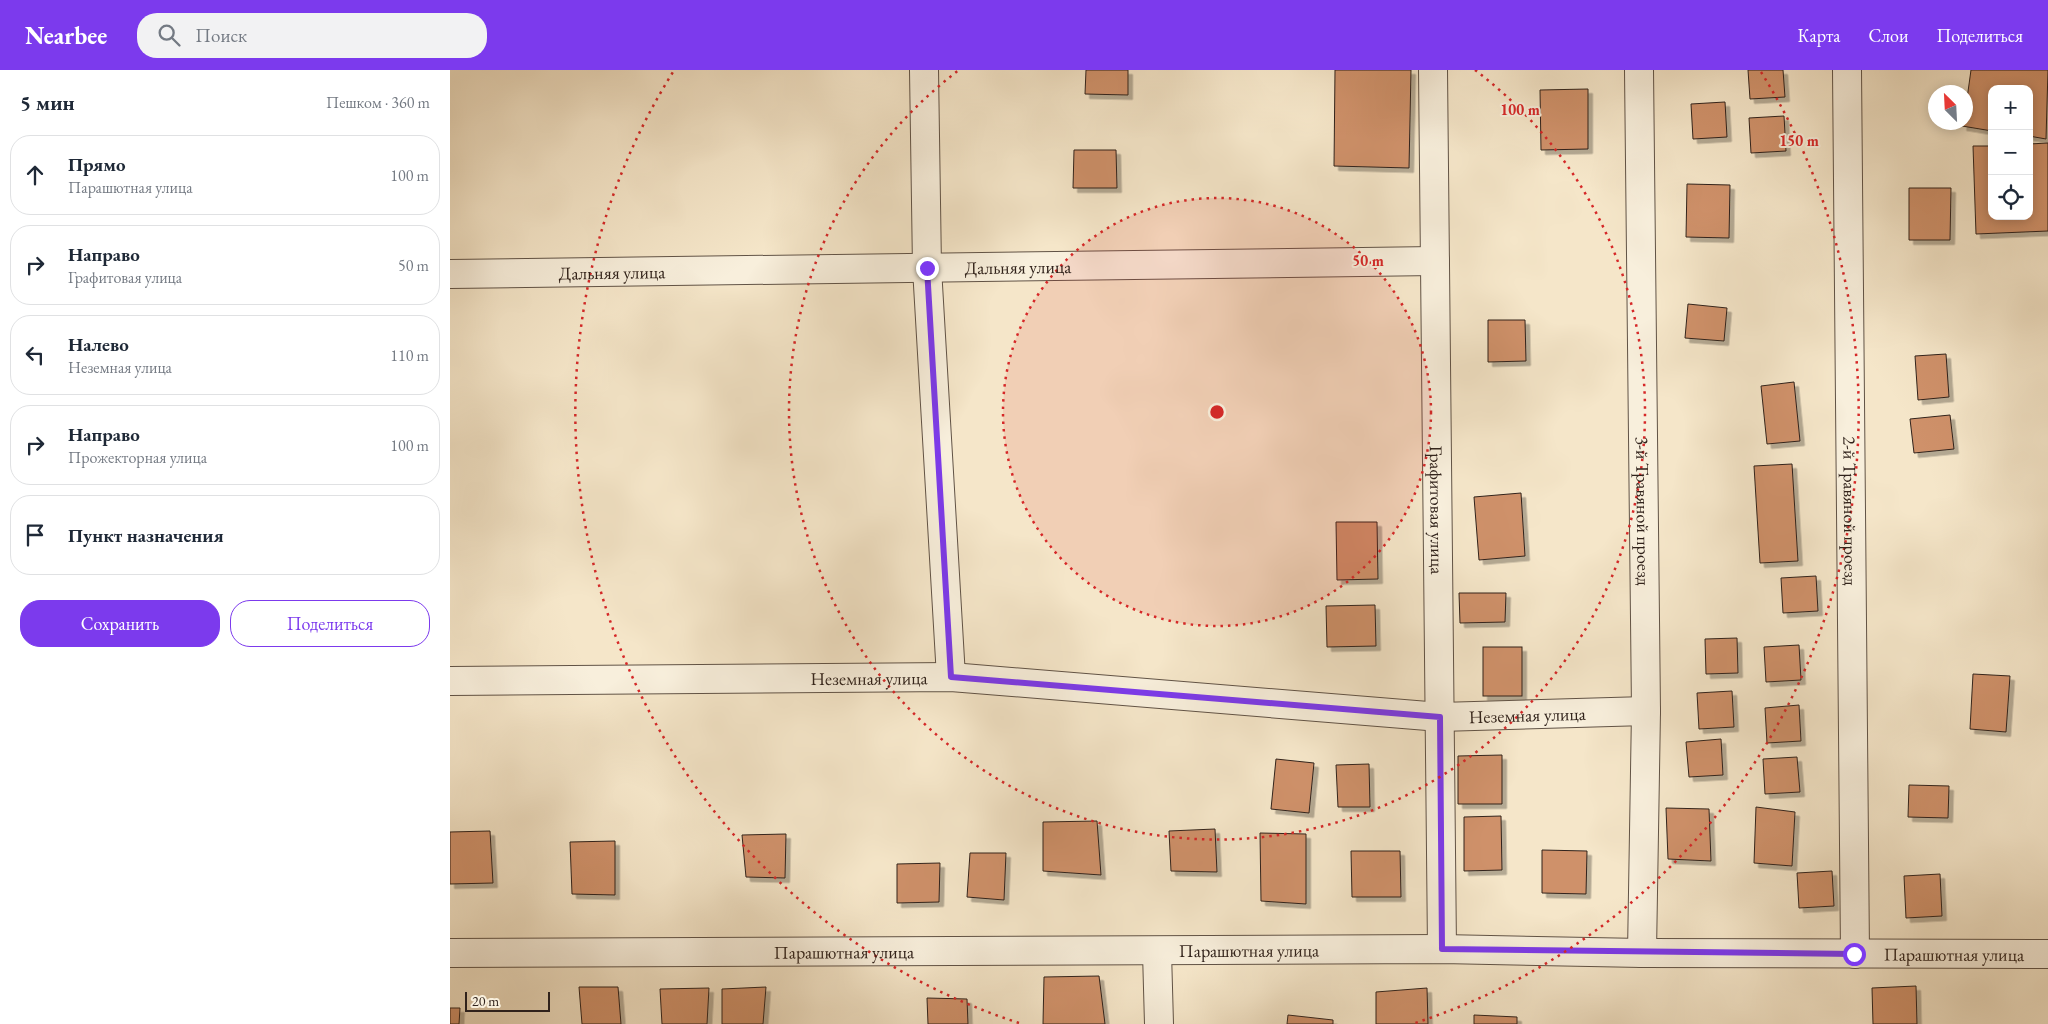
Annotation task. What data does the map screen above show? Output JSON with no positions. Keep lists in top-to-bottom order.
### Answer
{
  "streets": {
    "street": [
      "Дальняя улица",
      "Графитовая улица",
      "3-й Травяной проезд",
      "2-й Травяной проезд",
      "Неземная улица",
      "Парашютная улица"
    ]
  },
  "crossings": [
    ["Дальняя улица", "Графитовая улица"],
    ["Графитовая улица", "Неземная улица"],
    ["Графитовая улица", "Парашютная улица"],
    ["3-й Травяной проезд", "Неземная улица"],
    ["3-й Травяной проезд", "Парашютная улица"],
    ["2-й Травяной проезд", "Парашютная улица"]
  ],
  "scale_bar": "20 m",
  "north": "top left",
  "page": {
    "header": "Nearbee",
    "search": "Поиск",
    "nav": ["Карта", "Слои", "Поделиться"],
    "heading": ["5 мин", "Пешком · 360 m"],
    "map_buttons": ["+", "−"],
    "list": [
      ["Прямо", "Парашютная улица", "100 m"],
      ["Направо", "Графитовая улица", "50 m"],
      ["Налево", "Неземная улица", "110 m"],
      ["Направо", "Прожекторная улица", "100 m"],
      "Пункт назначения"
    ],
    "buttons": ["Сохранить", "Поделиться"],
    "scale": "20 m"
  },
  "rings": ["100 m", "150 m", "50 m"]
}
